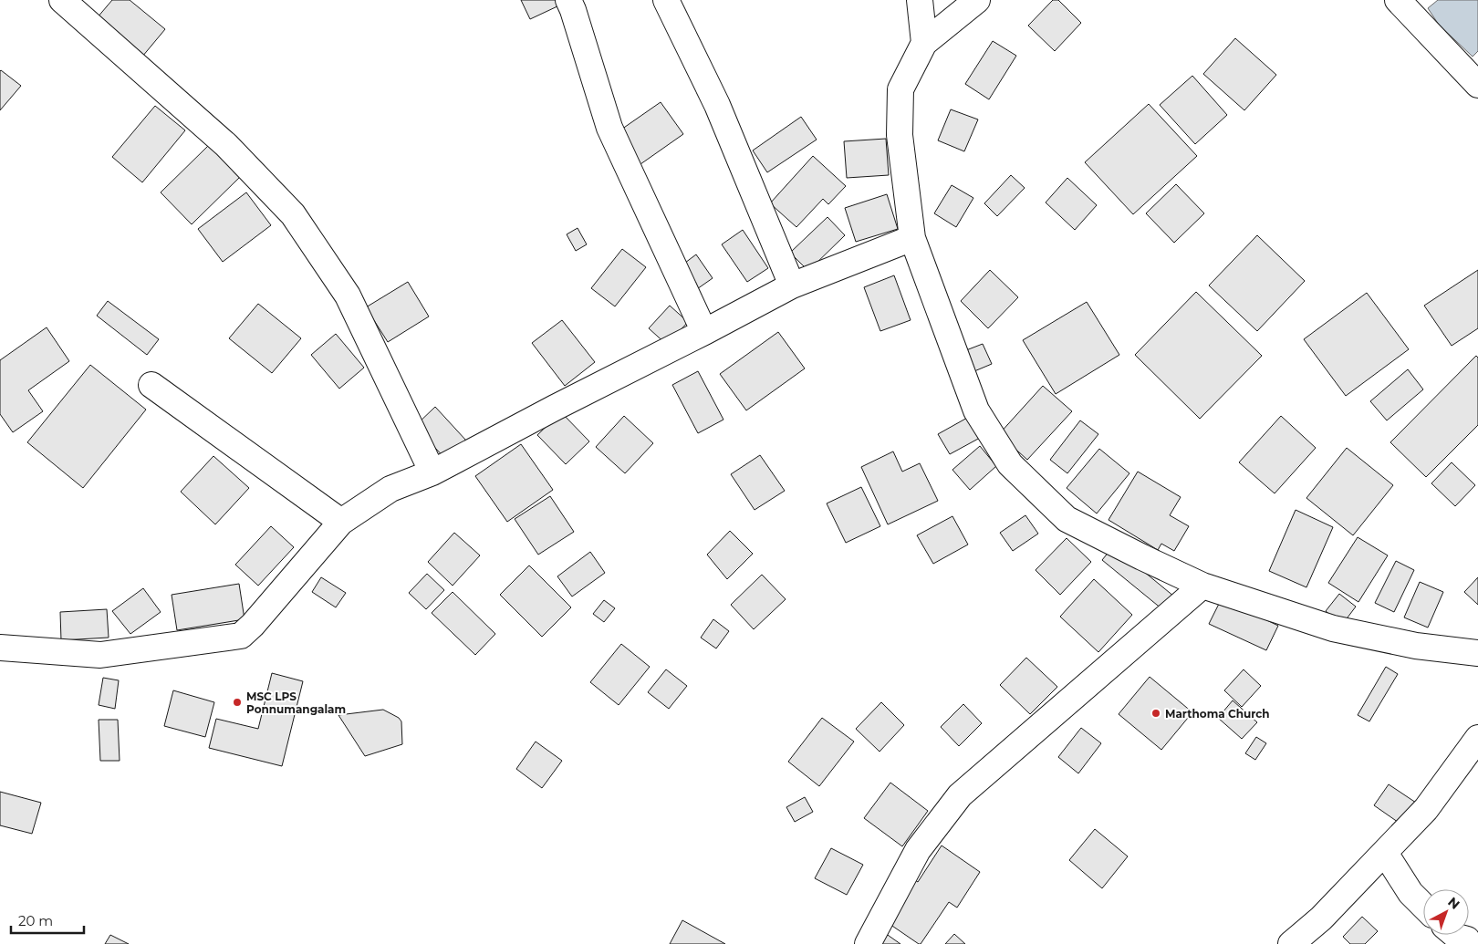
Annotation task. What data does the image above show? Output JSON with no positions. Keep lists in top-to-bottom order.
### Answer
{
  "places": ["MSC LPS Ponnumangalam", "Marthoma Church"],
  "scale_bar": "20 m",
  "north": "top right"
}
